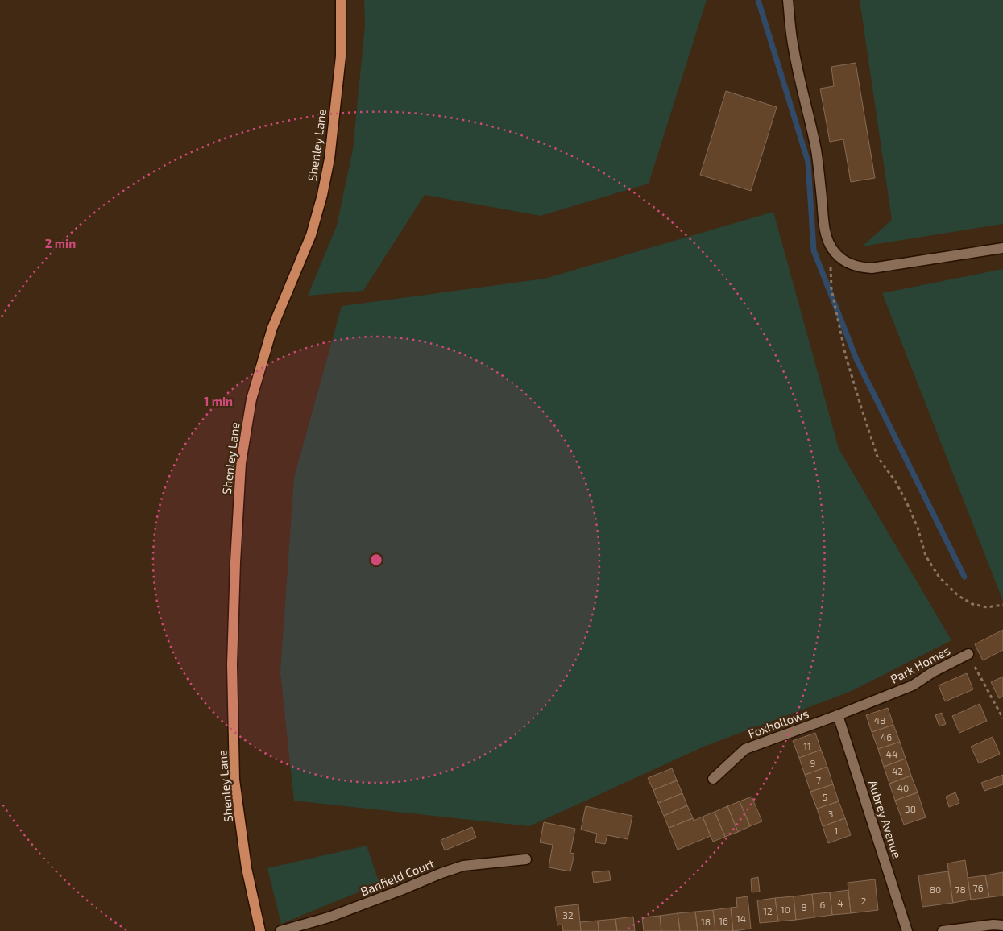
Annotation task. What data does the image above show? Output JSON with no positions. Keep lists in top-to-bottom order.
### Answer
{
  "streets": {
    "main road": ["Shenley Lane"],
    "street": [
      "Park Homes",
      "Foxhollows",
      "Aubrey Avenue",
      "Banfield Court"
    ]
  },
  "crossings": [
    ["Park Homes", "Foxhollows"],
    ["Park Homes", "Aubrey Avenue"],
    ["Foxhollows", "Aubrey Avenue"]
  ],
  "house_numbers": [
    "48",
    "46",
    "11",
    "44",
    "9",
    "42",
    "7",
    "40",
    "5",
    "38",
    "3",
    "1",
    "76",
    "80",
    "78",
    "2",
    "4",
    "6",
    "8",
    "10",
    "12",
    "32",
    "14",
    "16",
    "18"
  ],
  "rings": ["2 min", "1 min"]
}
